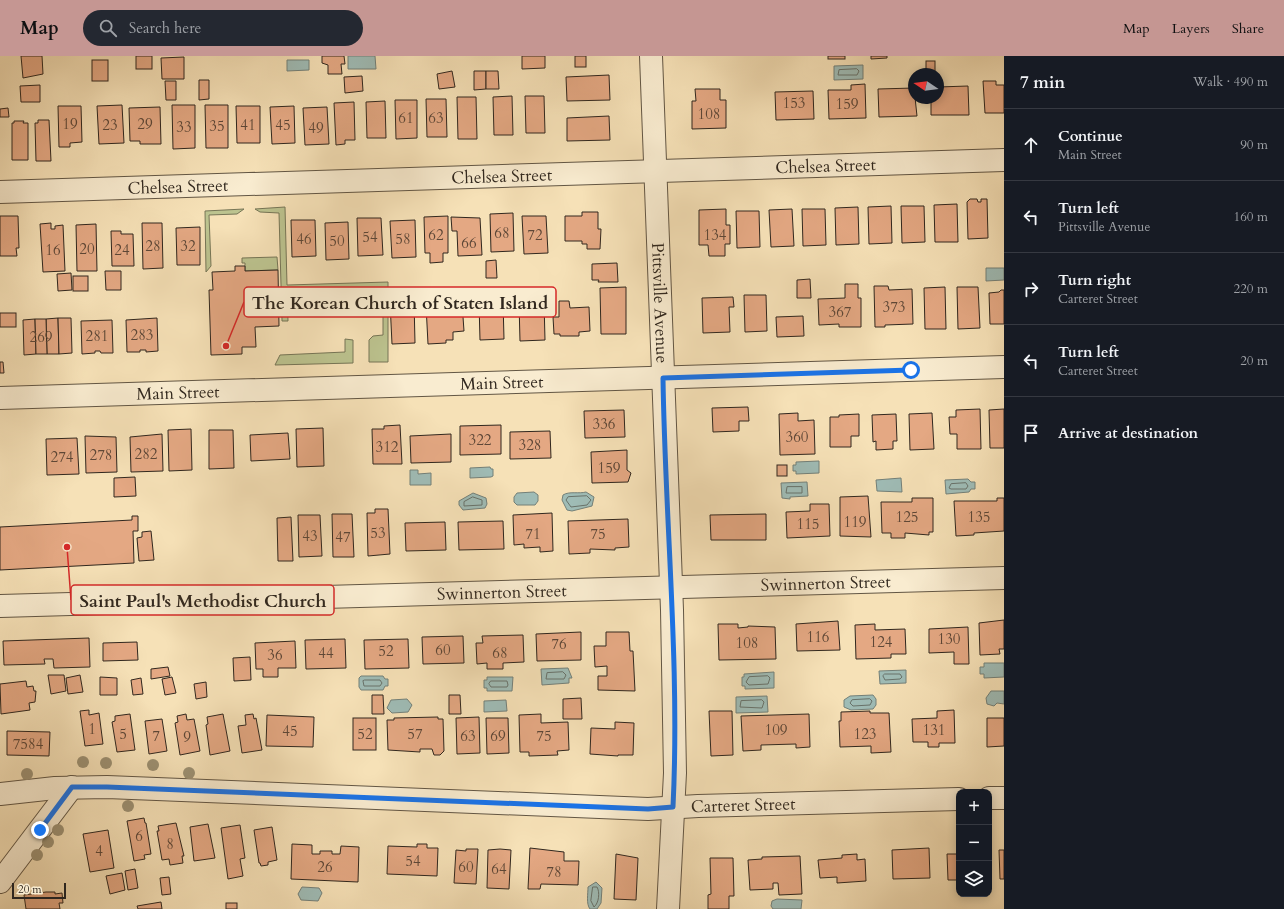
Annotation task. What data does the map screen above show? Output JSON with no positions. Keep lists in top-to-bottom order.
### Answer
{
  "streets": {
    "street": [
      "Chelsea Street",
      "Pittsville Avenue",
      "Main Street",
      "Swinnerton Street",
      "Carteret Street"
    ]
  },
  "crossings": [
    ["Chelsea Street", "Pittsville Avenue"],
    ["Pittsville Avenue", "Main Street"],
    ["Pittsville Avenue", "Swinnerton Street"],
    ["Pittsville Avenue", "Carteret Street"]
  ],
  "places": ["The Korean Church of Staten Island", "Saint Paul's Methodist Church"],
  "house_numbers": [
    "153",
    "159",
    "108",
    "61",
    "63",
    "19",
    "29",
    "23",
    "41",
    "45",
    "35",
    "33",
    "49",
    "68",
    "62",
    "72",
    "134",
    "54",
    "46",
    "58",
    "50",
    "66",
    "28",
    "32",
    "20",
    "16",
    "24",
    "373",
    "367",
    "283",
    "281",
    "269",
    "336",
    "360",
    "322",
    "328",
    "312",
    "282",
    "278",
    "274",
    "159",
    "125",
    "135",
    "119",
    "115",
    "53",
    "71",
    "75",
    "43",
    "47",
    "116",
    "130",
    "124",
    "108",
    "76",
    "60",
    "52",
    "44",
    "68",
    "36",
    "1",
    "109",
    "131",
    "45",
    "5",
    "52",
    "57",
    "123",
    "7",
    "63",
    "69",
    "75",
    "9",
    "7584",
    "6",
    "8",
    "4",
    "54",
    "26",
    "60",
    "64",
    "78"
  ],
  "scale_bar": "20 m",
  "north": "left",
  "page": {
    "header": "Map",
    "search": "Search here",
    "nav": ["Map", "Layers", "Share"],
    "heading": ["7 min", "Walk · 490 m"],
    "list": [
      ["Continue", "Main Street", "90 m"],
      ["Turn left", "Pittsville Avenue", "160 m"],
      ["Turn right", "Carteret Street", "220 m"],
      ["Turn left", "Carteret Street", "20 m"],
      "Arrive at destination"
    ],
    "map_buttons": ["+", "−"],
    "scale": "20 m"
  }
}
